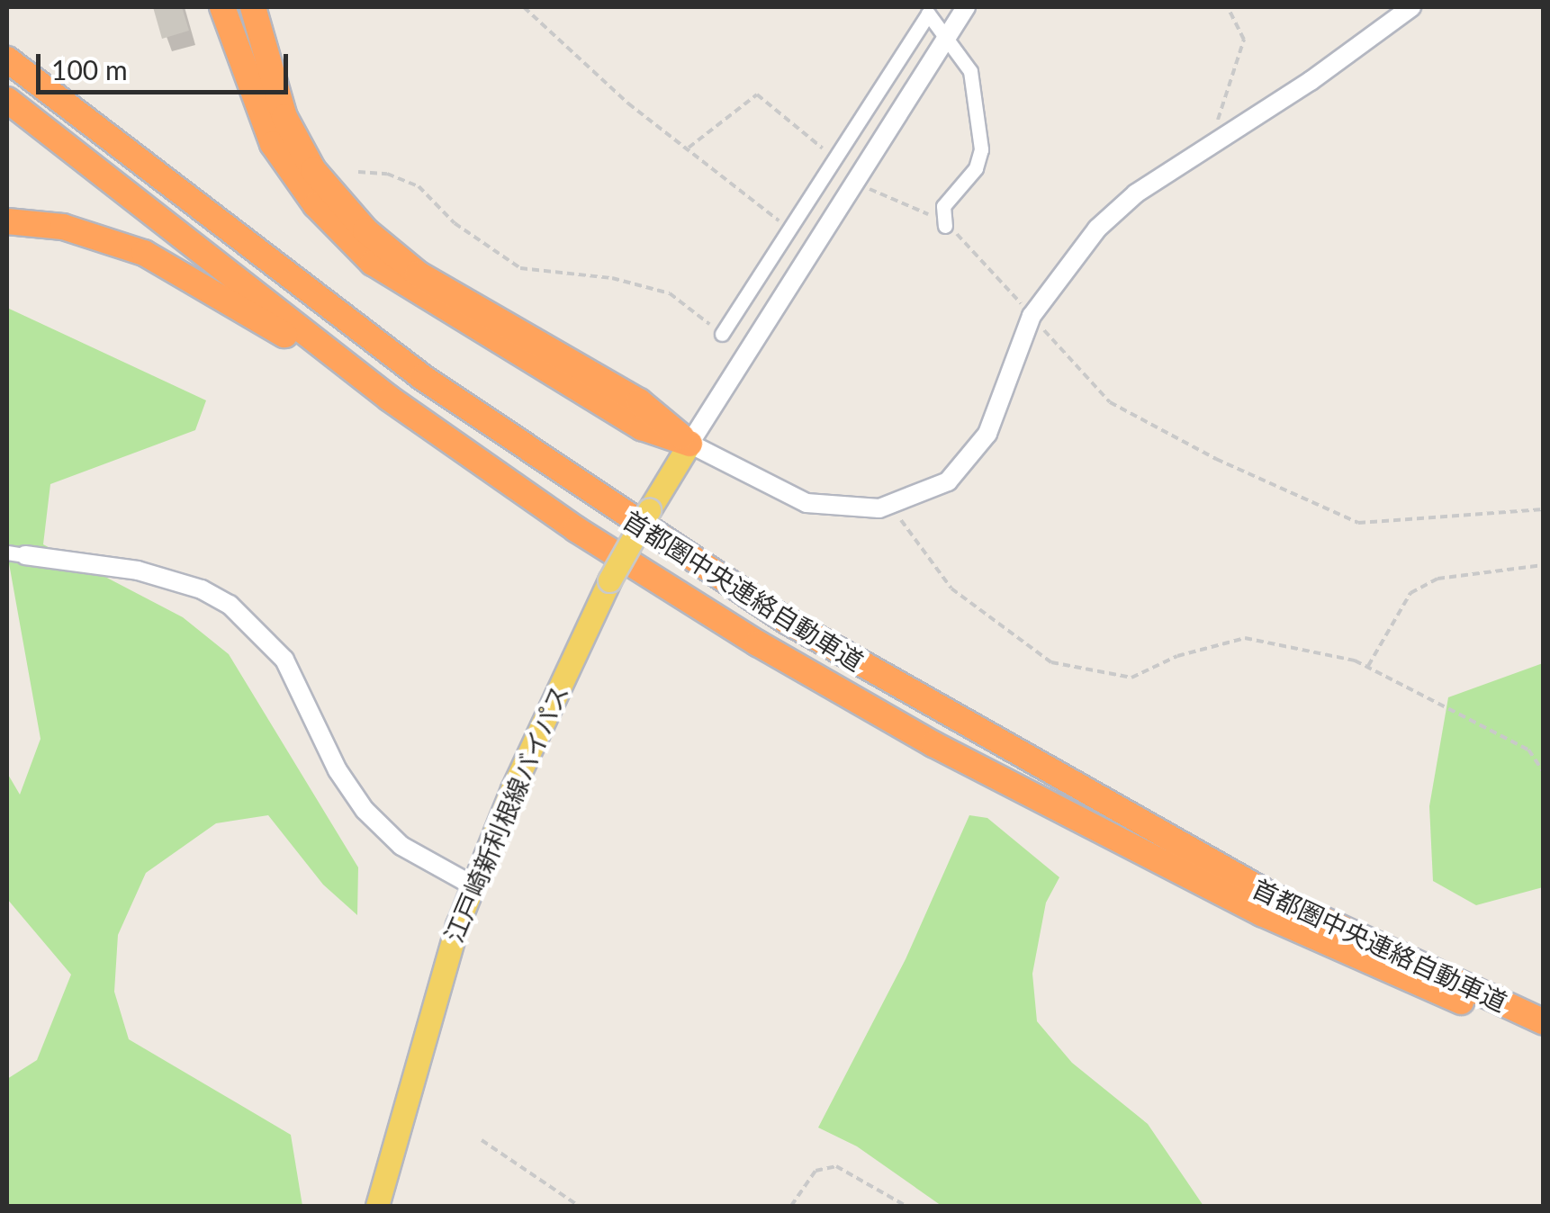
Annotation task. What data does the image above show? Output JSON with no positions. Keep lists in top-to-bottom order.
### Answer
{
  "streets": {
    "highway": ["首都圏中央連絡自動車道"],
    "main road": ["江戸崎新利根線バイパス"]
  },
  "scale_bar": "100 m"
}
